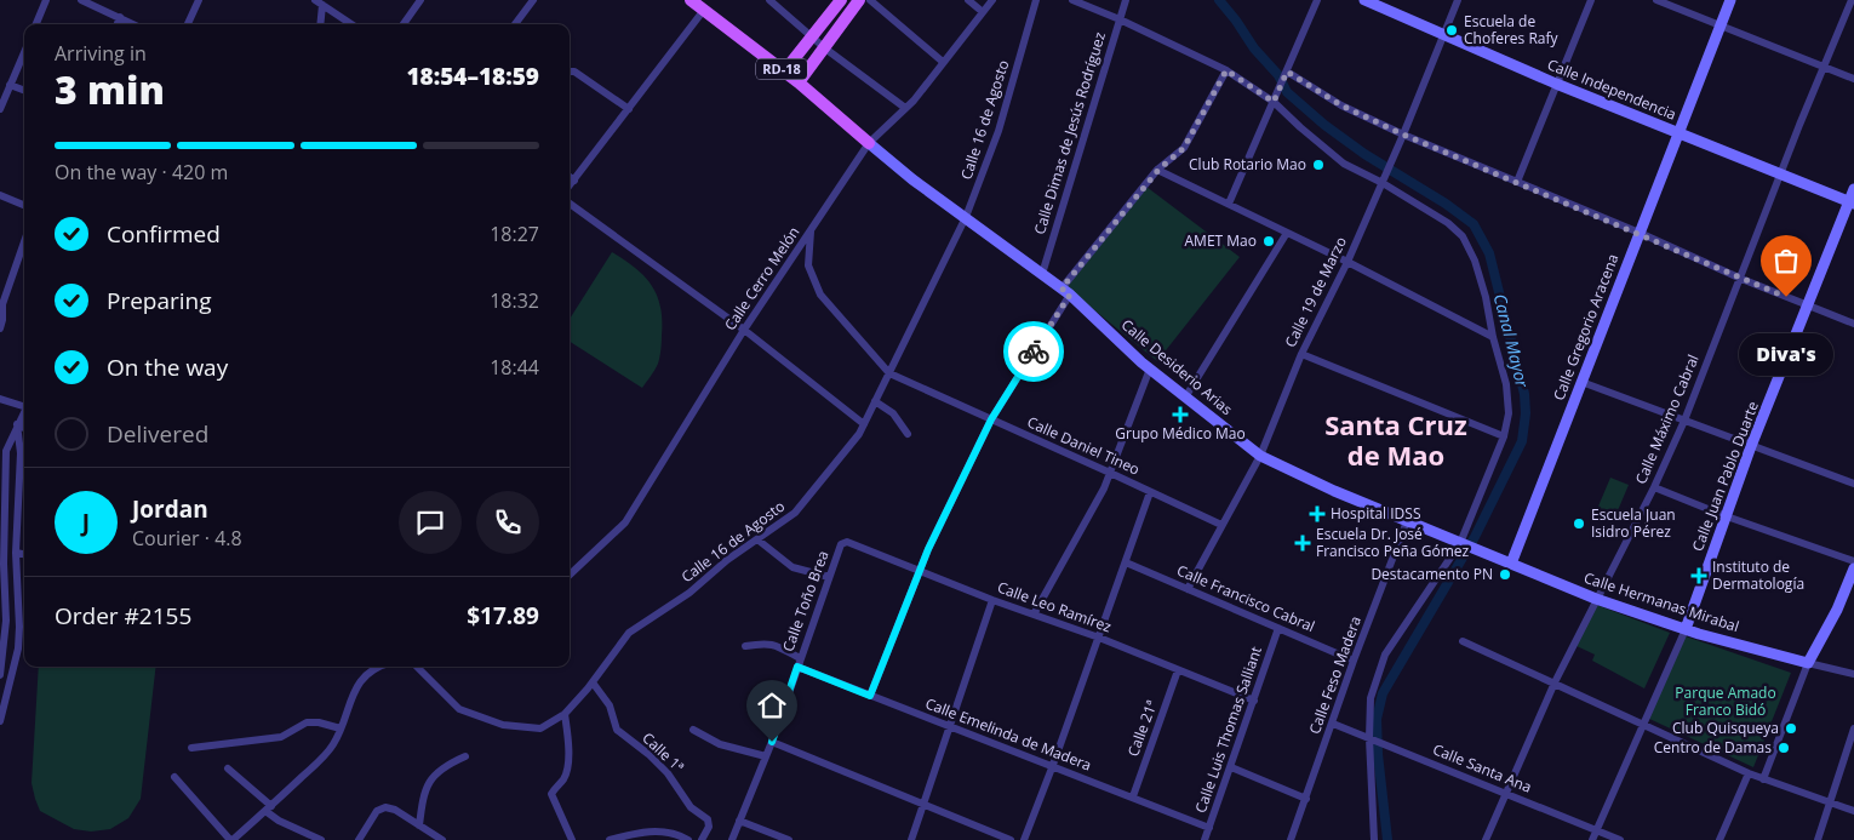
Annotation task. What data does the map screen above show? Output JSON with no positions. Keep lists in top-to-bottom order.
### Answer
{
  "streets": {
    "main road": [
      "RD-18",
      "Calle Independencia",
      "Calle Gregorio Aracena",
      "Calle Desiderio Arias",
      "Calle Juan Pablo Duarte",
      "Calle Hermanas Mirabal"
    ],
    "street": [
      "Calle 16 de Agosto",
      "Calle Dimas de Jesús Rodríguez",
      "Calle Cerro Melón",
      "Calle 19 de Marzo",
      "Calle Máximo Cabral",
      "Calle Daniel Tineo",
      "Calle Francisco Cabral",
      "Calle Toño Brea",
      "Calle Leo Ramírez",
      "Calle Feso Madera",
      "Calle 21ª",
      "Calle Luis Thomas Salliant",
      "Calle Emelinda de Madera",
      "Calle 1ª",
      "Calle Santa Ana"
    ]
  },
  "crossings": [
    ["RD-18", "Calle Cerro Melón"],
    ["RD-18", "Calle Desiderio Arias"],
    ["Calle Independencia", "Calle 19 de Marzo"],
    ["Calle Independencia", "Calle Gregorio Aracena"],
    ["Calle Independencia", "Calle Máximo Cabral"],
    ["Calle Independencia", "Calle Juan Pablo Duarte"],
    ["Calle 16 de Agosto", "Calle Desiderio Arias"],
    ["Calle 16 de Agosto", "Calle Daniel Tineo"],
    ["Calle 16 de Agosto", "Calle 1ª"],
    ["Calle Dimas de Jesús Rodríguez", "Calle Desiderio Arias"],
    ["Calle Cerro Melón", "Calle Desiderio Arias"],
    ["Calle Cerro Melón", "Calle Daniel Tineo"],
    ["Calle 19 de Marzo", "Calle Desiderio Arias"],
    ["Calle 19 de Marzo", "Calle Daniel Tineo"],
    ["Calle 19 de Marzo", "Calle Francisco Cabral"],
    ["Calle Gregorio Aracena", "Calle Hermanas Mirabal"],
    ["Calle Desiderio Arias", "Calle Hermanas Mirabal"],
    ["Calle Desiderio Arias", "Calle Feso Madera"],
    ["Calle Máximo Cabral", "Calle Hermanas Mirabal"],
    ["Calle Máximo Cabral", "Calle Santa Ana"],
    ["Calle Juan Pablo Duarte", "Calle Hermanas Mirabal"],
    ["Calle Juan Pablo Duarte", "Calle Santa Ana"],
    ["Calle Francisco Cabral", "Calle Feso Madera"],
    ["Calle Francisco Cabral", "Calle Luis Thomas Salliant"],
    ["Calle Toño Brea", "Calle Leo Ramírez"],
    ["Calle Toño Brea", "Calle Emelinda de Madera"],
    ["Calle Leo Ramírez", "Calle 21ª"],
    ["Calle Leo Ramírez", "Calle Luis Thomas Salliant"],
    ["Calle Feso Madera", "Calle Santa Ana"],
    ["Calle 21ª", "Calle Emelinda de Madera"],
    ["Calle Luis Thomas Salliant", "Calle Emelinda de Madera"]
  ],
  "districts": ["Santa Cruz de Mao"],
  "water": ["Canal Mayor"],
  "parks": ["Parque Amado Franco Bidó"],
  "places": {
    "other": [
      "Escuela de Choferes Rafy",
      "Club Rotario Mao",
      "AMET Mao",
      "Diva's",
      "Escuela Juan Isidro Pérez",
      "Destacamento PN",
      "Club Quisqueya",
      "Centro de Damas"
    ],
    "health": [
      "Grupo Médico Mao",
      "Hospital IDSS",
      "Escuela Dr. José Francisco Peña Gómez",
      "Instituto de Dermatología"
    ]
  },
  "page": {
    "heading": ["3 min", "Arriving in", "18:54–18:59"],
    "panel": [
      "Jordan",
      "Courier · 4.8",
      "Order #2155",
      "$17.89"
    ],
    "bar": "On the way · 420 m",
    "list": [
      ["Confirmed", "18:27"],
      ["Preparing", "18:32"],
      ["On the way", "18:44"],
      "Delivered"
    ],
    "bubble": "Diva's",
    "round": "J"
  }
}
